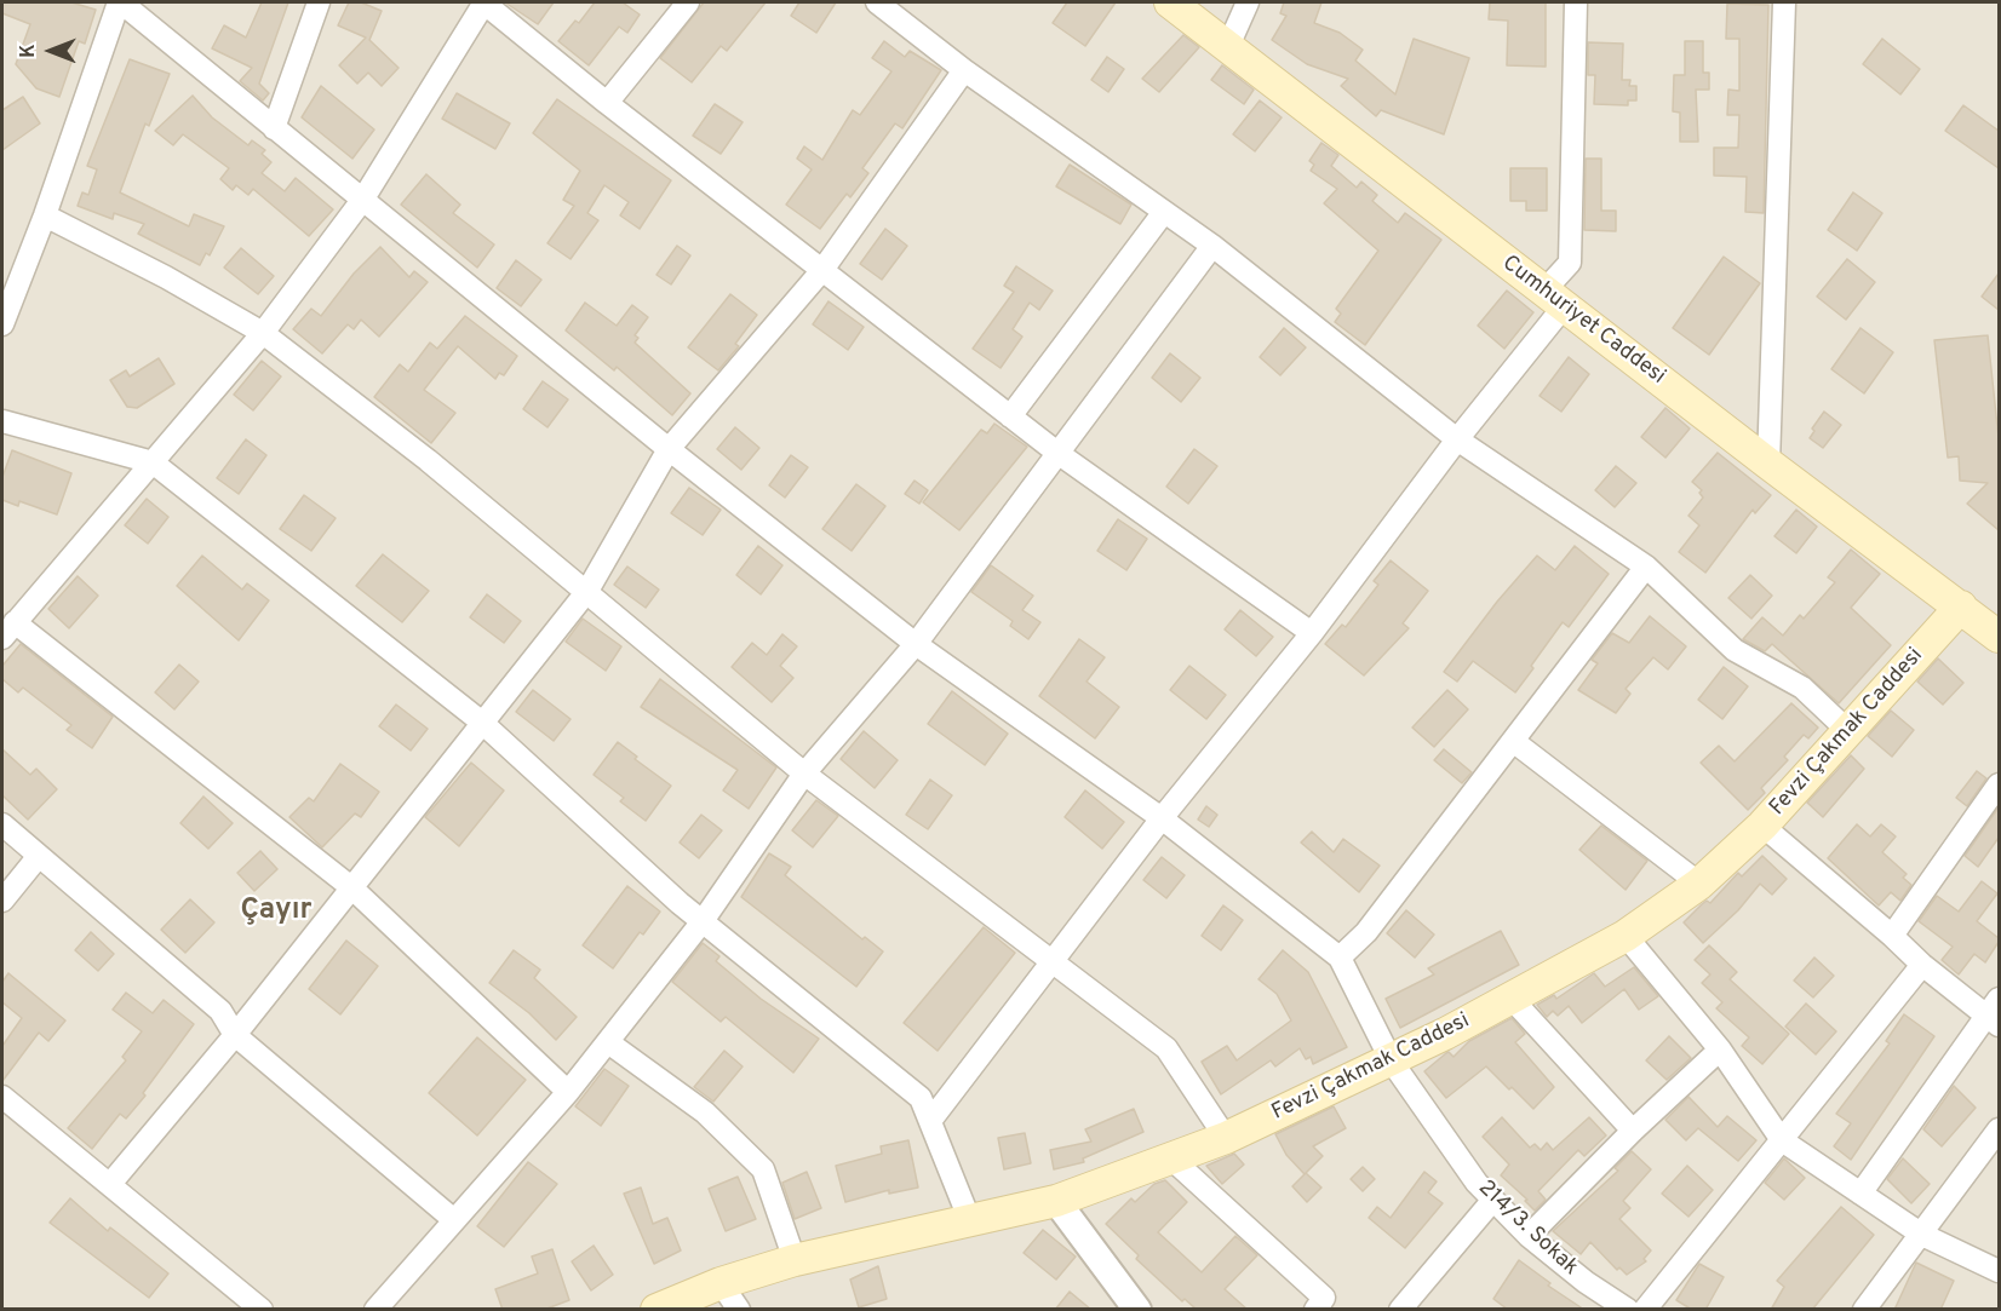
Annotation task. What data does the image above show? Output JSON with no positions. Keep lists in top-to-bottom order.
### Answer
{
  "streets": {
    "main road": ["Cumhuriyet Caddesi", "Fevzi Çakmak Caddesi"],
    "street": ["214/3. Sokak"]
  },
  "crossings": [
    ["Cumhuriyet Caddesi", "Fevzi Çakmak Caddesi"],
    ["Fevzi Çakmak Caddesi", "214/3. Sokak"]
  ],
  "districts": ["Çayır"],
  "north": "left"
}
